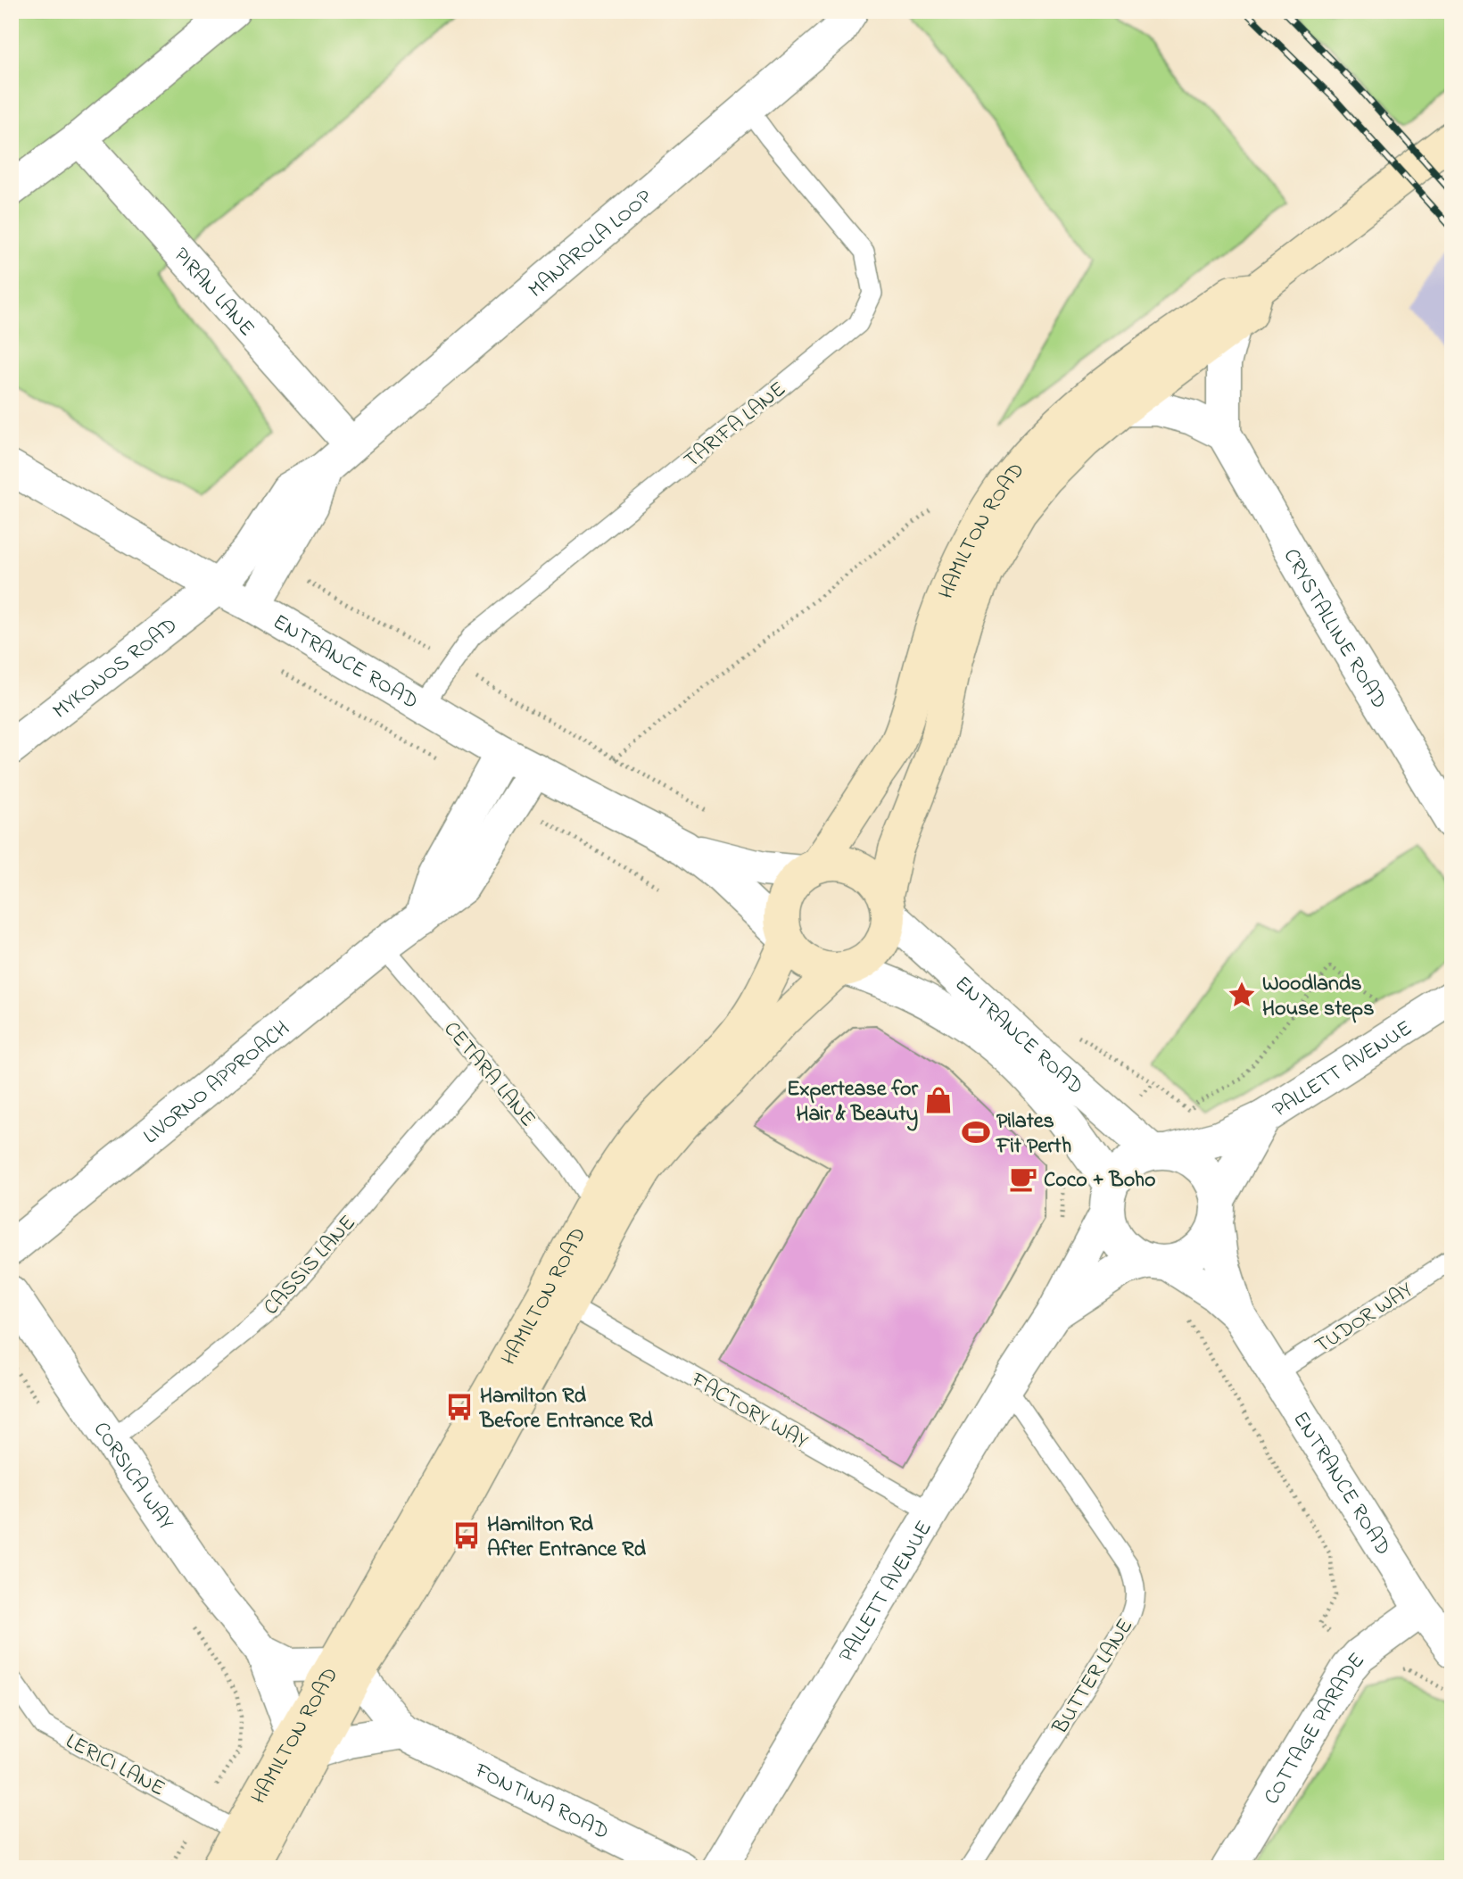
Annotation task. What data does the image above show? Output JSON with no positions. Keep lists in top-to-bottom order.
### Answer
{
  "streets": {
    "main road": ["HAMILTON ROAD"],
    "street": [
      "MANAROLA LOOP",
      "PIRAN LANE",
      "CRYSTALLINE ROAD",
      "ENTRANCE ROAD",
      "MYKONOS ROAD",
      "PALLETT AVENUE",
      "LIVORNO APPROACH",
      "CORSICA WAY",
      "COTTAGE PARADE",
      "FONTINA ROAD"
    ],
    "lane": [
      "TARIFA LANE",
      "CETARA LANE",
      "CASSIS LANE",
      "TUDOR WAY",
      "FACTORY WAY",
      "BUTTER LANE",
      "LERICI LANE"
    ]
  },
  "crossings": [
    ["MANAROLA LOOP", "PIRAN LANE"],
    ["MANAROLA LOOP", "TARIFA LANE"],
    ["MANAROLA LOOP", "ENTRANCE ROAD"],
    ["MANAROLA LOOP", "MYKONOS ROAD"],
    ["TARIFA LANE", "ENTRANCE ROAD"],
    ["HAMILTON ROAD", "CRYSTALLINE ROAD"],
    ["HAMILTON ROAD", "ENTRANCE ROAD"],
    ["HAMILTON ROAD", "CETARA LANE"],
    ["HAMILTON ROAD", "FACTORY WAY"],
    ["HAMILTON ROAD", "CORSICA WAY"],
    ["HAMILTON ROAD", "LERICI LANE"],
    ["HAMILTON ROAD", "FONTINA ROAD"],
    ["ENTRANCE ROAD", "MYKONOS ROAD"],
    ["ENTRANCE ROAD", "PALLETT AVENUE"],
    ["ENTRANCE ROAD", "LIVORNO APPROACH"],
    ["ENTRANCE ROAD", "TUDOR WAY"],
    ["ENTRANCE ROAD", "COTTAGE PARADE"],
    ["PALLETT AVENUE", "FACTORY WAY"],
    ["PALLETT AVENUE", "BUTTER LANE"],
    ["CETARA LANE", "LIVORNO APPROACH"],
    ["CETARA LANE", "CASSIS LANE"],
    ["CASSIS LANE", "CORSICA WAY"],
    ["CORSICA WAY", "FONTINA ROAD"]
  ],
  "places": {
    "place": ["Woodlands House steps"],
    "shop": ["Expertease for Hair & Beauty"],
    "sports": ["Pilates Fit Perth"],
    "cafe": ["Coco + Boho"],
    "bus stop": ["Hamilton Rd Before Entrance Rd", "Hamilton Rd After Entrance Rd"]
  }
}
